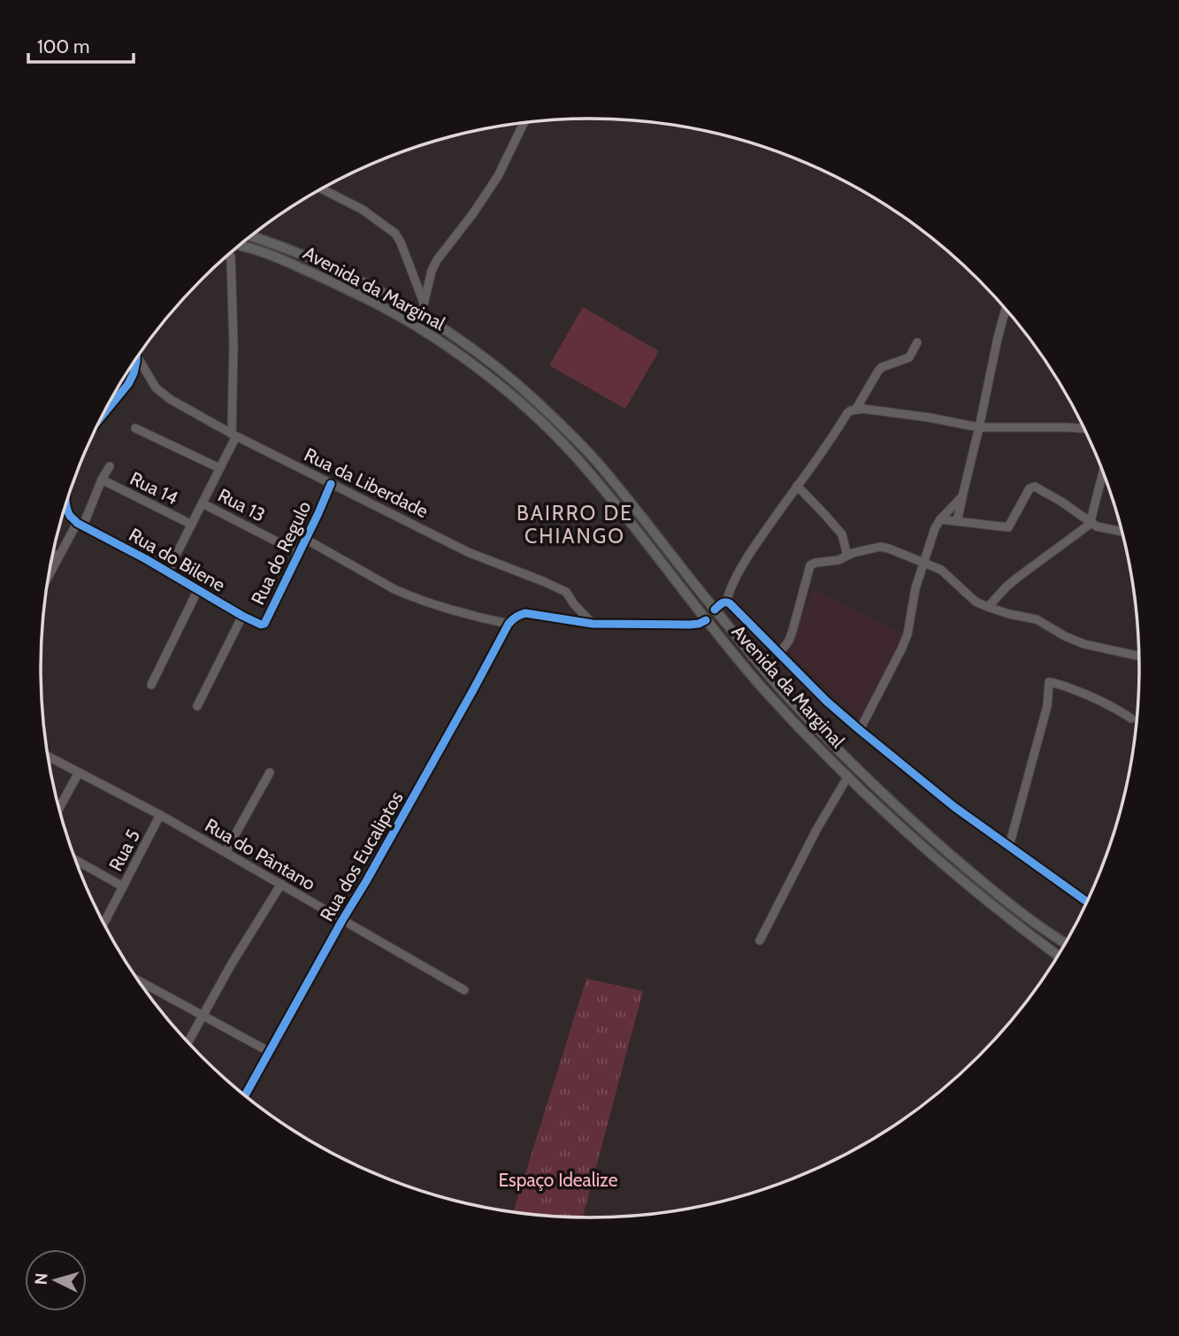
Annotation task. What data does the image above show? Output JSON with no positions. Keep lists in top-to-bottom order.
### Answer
{
  "streets": {
    "main road": ["Avenida da Marginal"],
    "street": [
      "Rua da Liberdade",
      "Rua 14",
      "Rua 13",
      "Rua do Regulo",
      "Rua do Bilene",
      "Rua 5",
      "Rua do Pântano",
      "Rua dos Eucaliptos"
    ]
  },
  "crossings": [
    ["Rua da Liberdade", "Rua do Regulo"],
    ["Rua 13", "Rua do Regulo"],
    ["Rua do Regulo", "Rua do Bilene"],
    ["Rua 5", "Rua do Pântano"],
    ["Rua do Pântano", "Rua dos Eucaliptos"]
  ],
  "districts": ["BAIRRO DE CHIANGO"],
  "parks": ["Espaço Idealize"],
  "scale_bar": "100 m",
  "north": "left"
}
